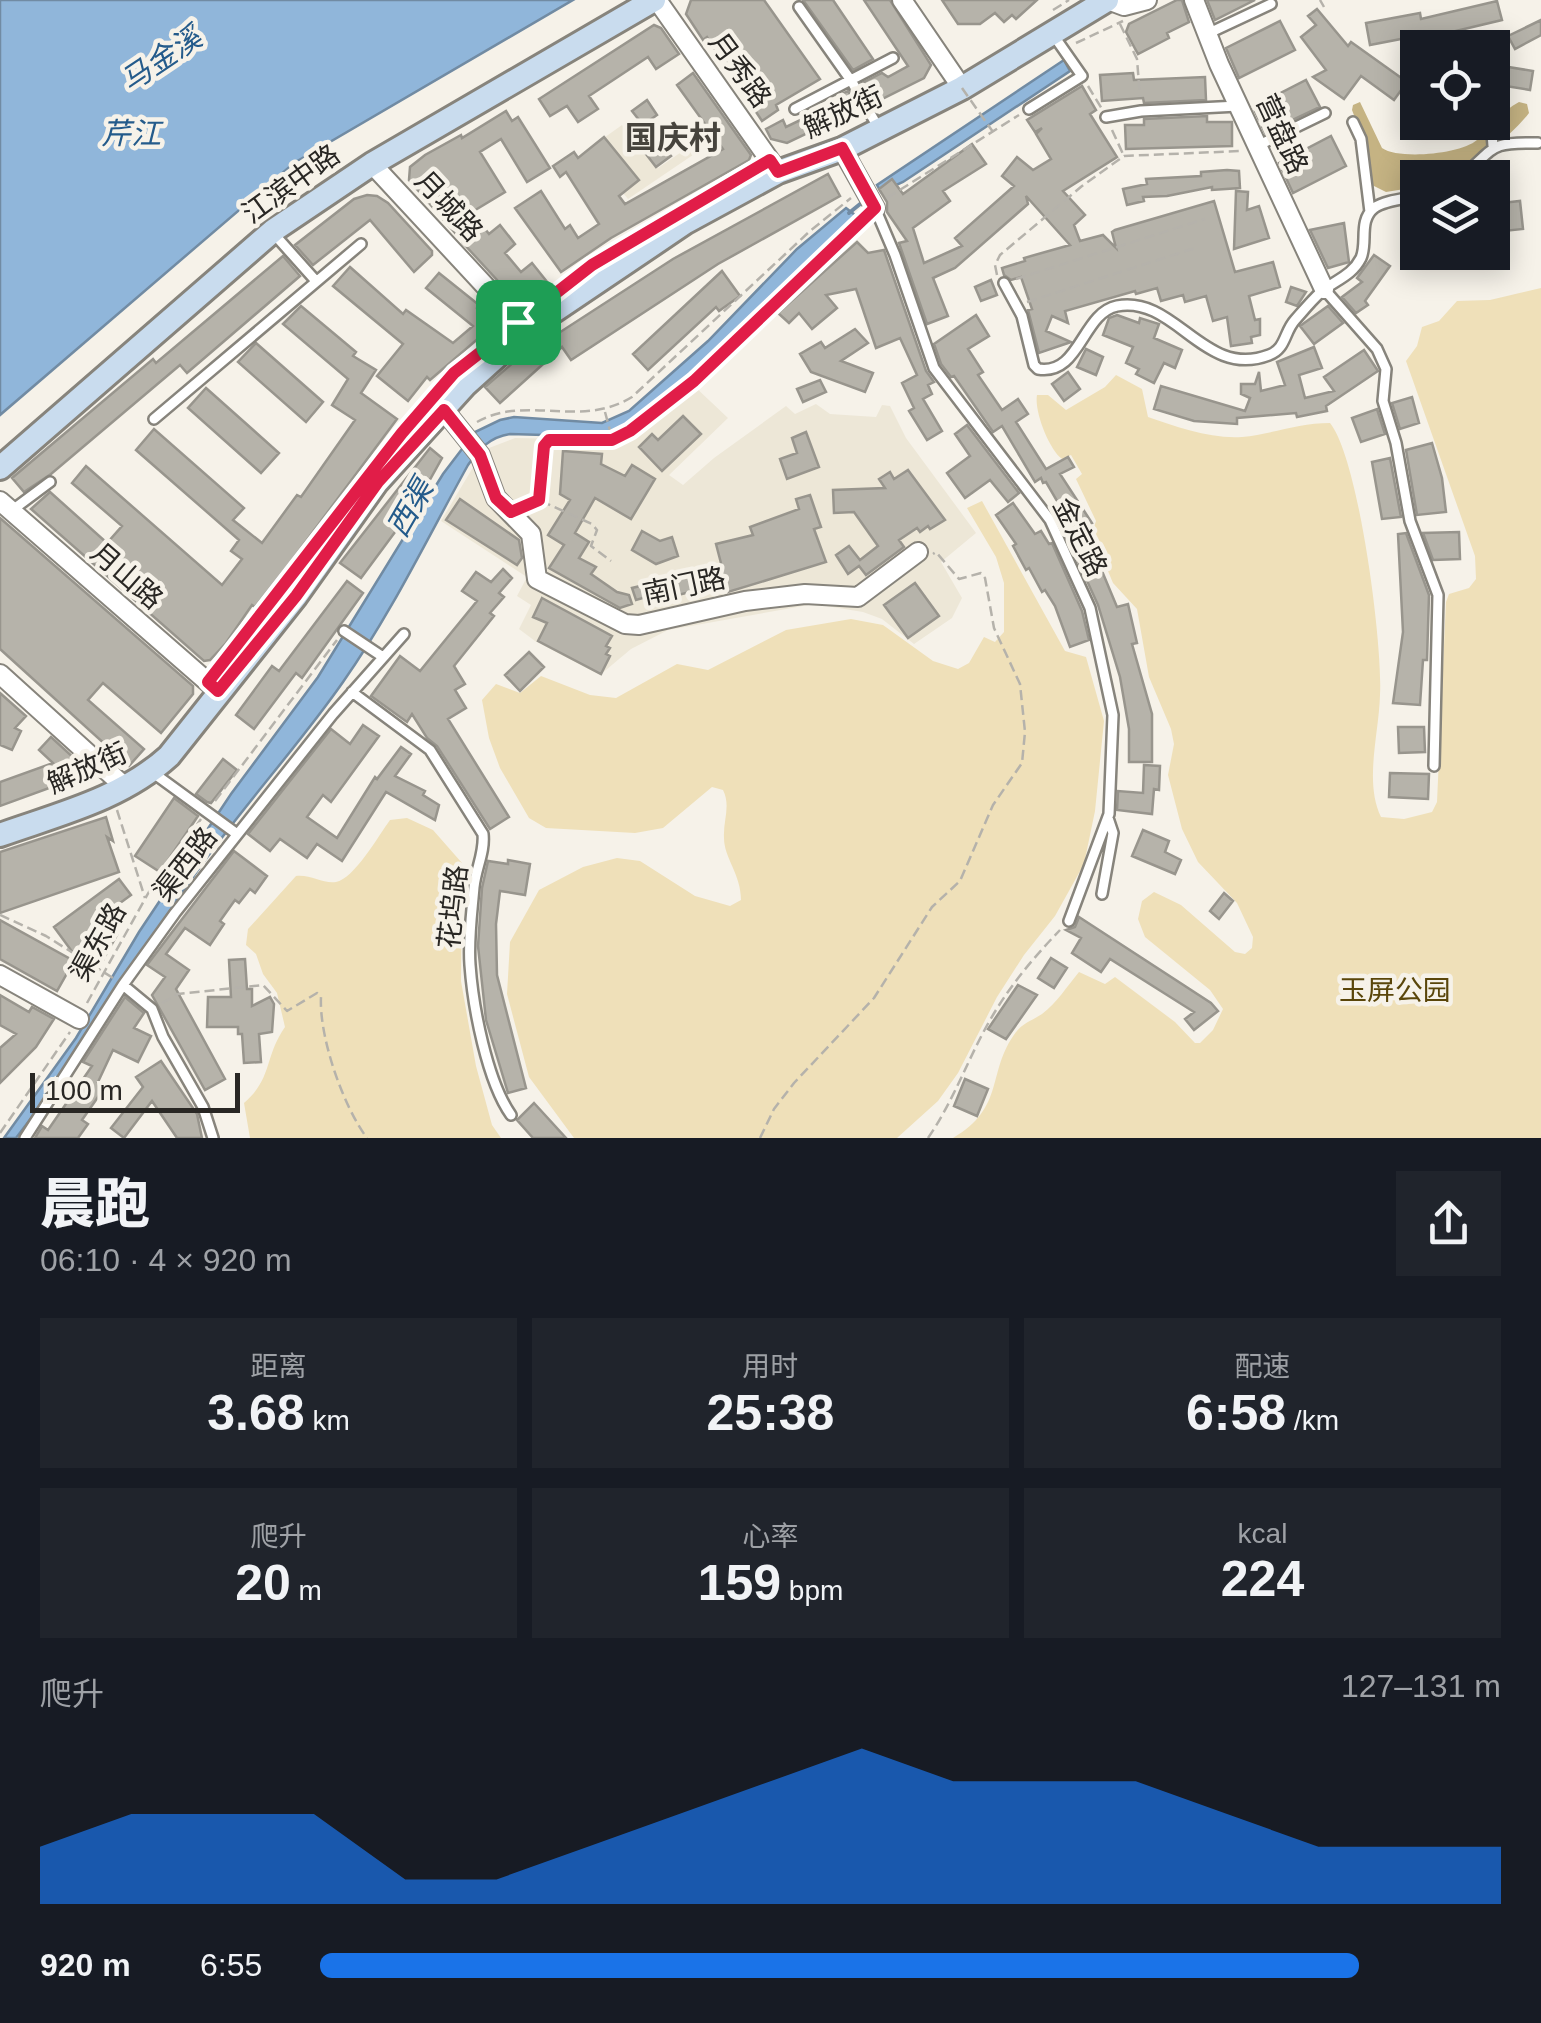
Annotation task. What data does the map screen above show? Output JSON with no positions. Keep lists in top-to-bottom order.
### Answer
{
  "streets": {
    "street": [
      "月秀路",
      "解放街",
      "营盘路",
      "江滨中路",
      "月城路",
      "月山路",
      "南门路"
    ],
    "lane": ["金定路", "渠西路", "花坞路"],
    "path": ["渠东路"]
  },
  "crossings": [
    ["月秀路", "解放街"],
    ["月秀路", "江滨中路"],
    ["解放街", "月城路"],
    ["解放街", "月山路"],
    ["解放街", "南门路"],
    ["江滨中路", "月城路"],
    ["渠西路", "花坞路"]
  ],
  "districts": ["国庆村"],
  "water": ["马金溪", "芹江", "西渠"],
  "parks": ["玉屏公园"],
  "scale_bar": "100 m",
  "page": {
    "scale": "100 m",
    "heading": ["晨跑", "06:10 · 4 × 920 m"],
    "stats": [
      ["距离", "3.68 km"],
      ["用时", "25:38"],
      ["配速", "6:58 /km"],
      ["爬升", "20 m"],
      ["心率", "159 bpm"],
      ["kcal", "224"]
    ],
    "chart": ["爬升", "127–131 m"],
    "list": [
      {
        "name": "920 m",
        "note": "6:55"
      }
    ]
  }
}
